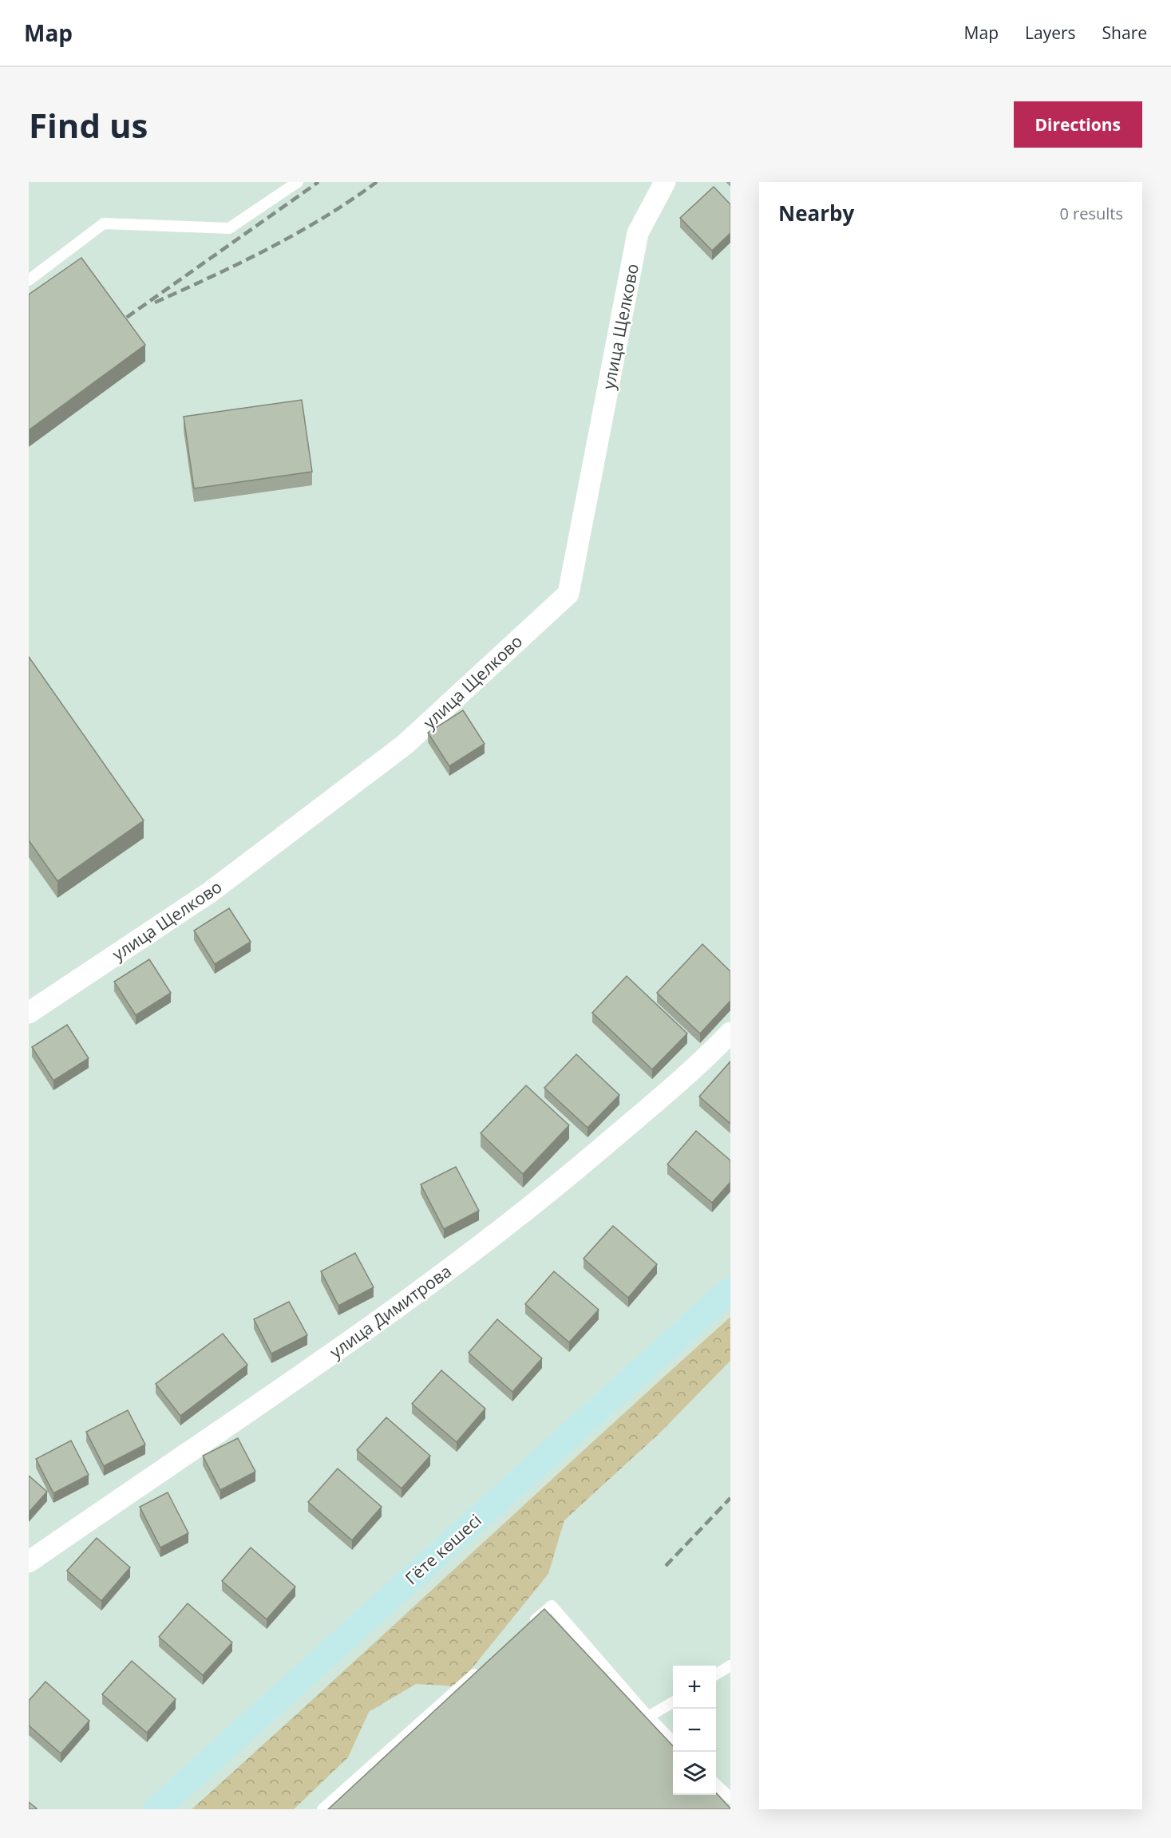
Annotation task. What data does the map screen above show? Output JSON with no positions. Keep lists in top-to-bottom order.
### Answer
{
  "streets": {
    "main road": ["Гёте көшесі"],
    "street": ["улица Щелково", "улица Димитрова"]
  },
  "page": {
    "header": "Map",
    "nav": ["Map", "Layers", "Share"],
    "buttons": "Directions",
    "title": "Find us",
    "heading": ["Nearby", "0 results"],
    "map_buttons": ["+", "−"]
  }
}
